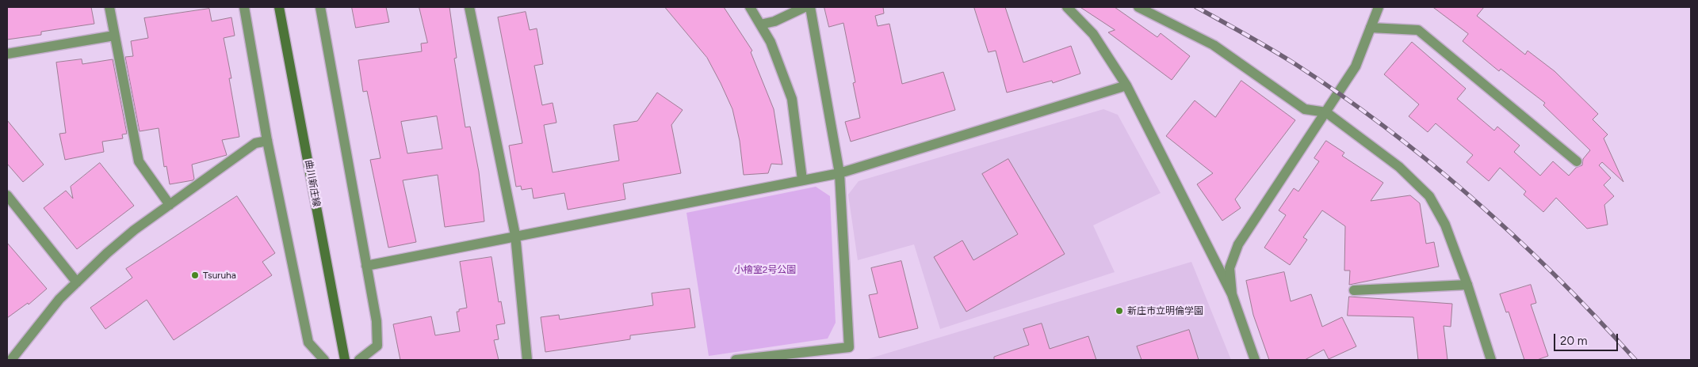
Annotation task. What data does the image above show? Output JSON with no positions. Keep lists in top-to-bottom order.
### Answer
{
  "streets": {
    "main road": ["曲川新庄線"]
  },
  "parks": ["小檜室2号公園"],
  "places": ["Tsuruha", "新庄市立明倫学園"],
  "scale_bar": "20 m"
}
